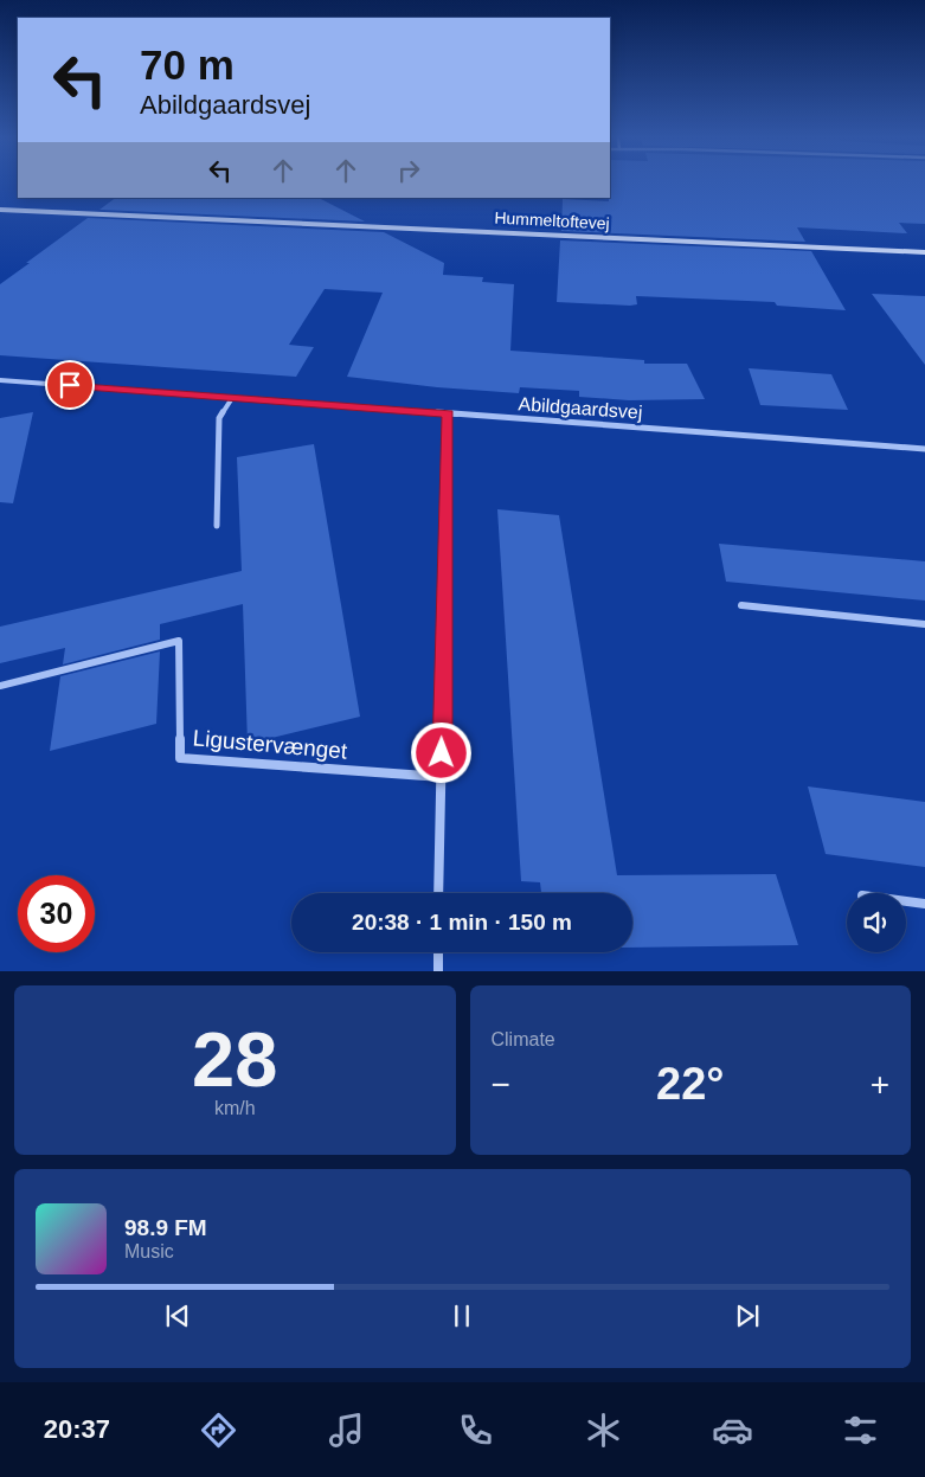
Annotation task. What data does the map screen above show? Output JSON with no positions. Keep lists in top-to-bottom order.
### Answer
{
  "streets": {
    "street": ["Hummeltoftevej", "Abildgaardsvej", "Ligustervænget"]
  },
  "page": {
    "turn": ["70 m", "Abildgaardsvej"],
    "limit": "30",
    "trip": "20:38 · 1 min · 150 m",
    "tile": [
      ["28", "km/h"],
      "Climate"
    ],
    "heat": ["−", "22°", "+"],
    "song": ["98.9 FM", "Music"],
    "tabs": "20:37"
  }
}
